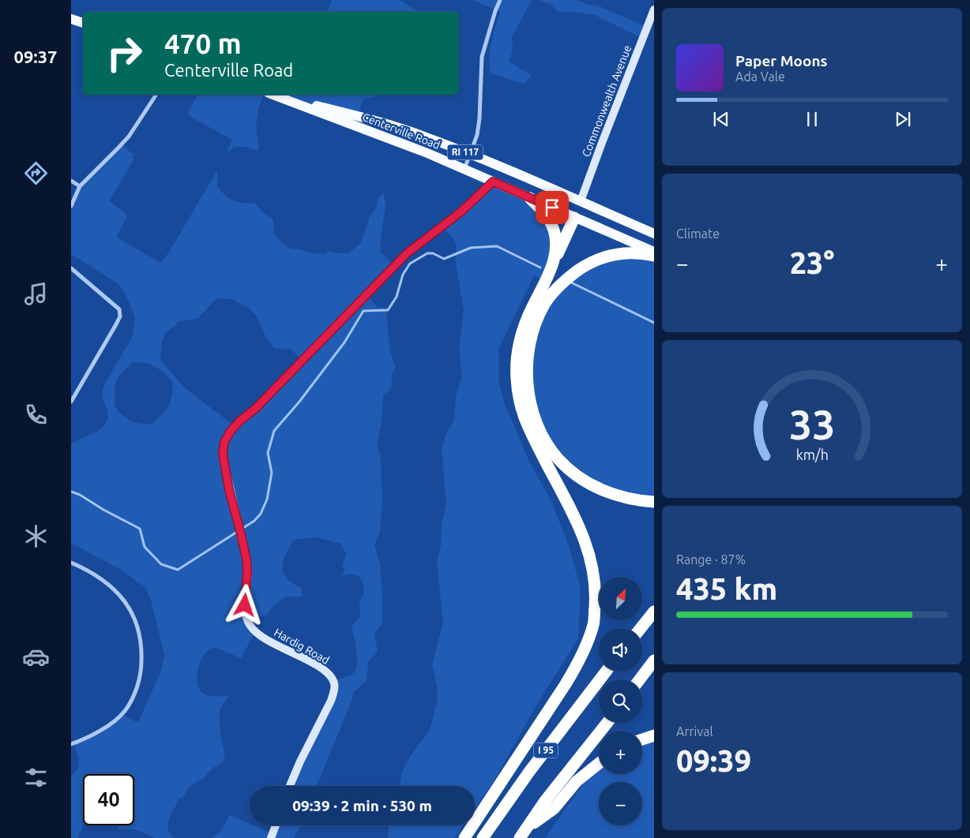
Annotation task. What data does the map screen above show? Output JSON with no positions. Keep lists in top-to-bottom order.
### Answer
{
  "streets": {
    "highway": ["I 95"],
    "main road": ["Centerville Road", "RI 117"],
    "street": ["Commonwealth Avenue", "Hardig Road"]
  },
  "crossings": [
    ["Commonwealth Avenue", "Centerville Road"],
    ["Centerville Road", "Hardig Road"]
  ],
  "north": "top right",
  "page": {
    "tabs": "09:37",
    "turn": ["470 m", "Centerville Road"],
    "song": ["Paper Moons", "Ada Vale"],
    "tile": [
      "Climate",
      ["Range · 87%", "435 km"],
      ["Arrival", "09:39"]
    ],
    "heat": ["−", "23°", "+"],
    "map_buttons": ["+", "−"],
    "limit": "40",
    "trip": "09:39 · 2 min · 530 m",
    "gauge": ["33", "km/h"]
  }
}
